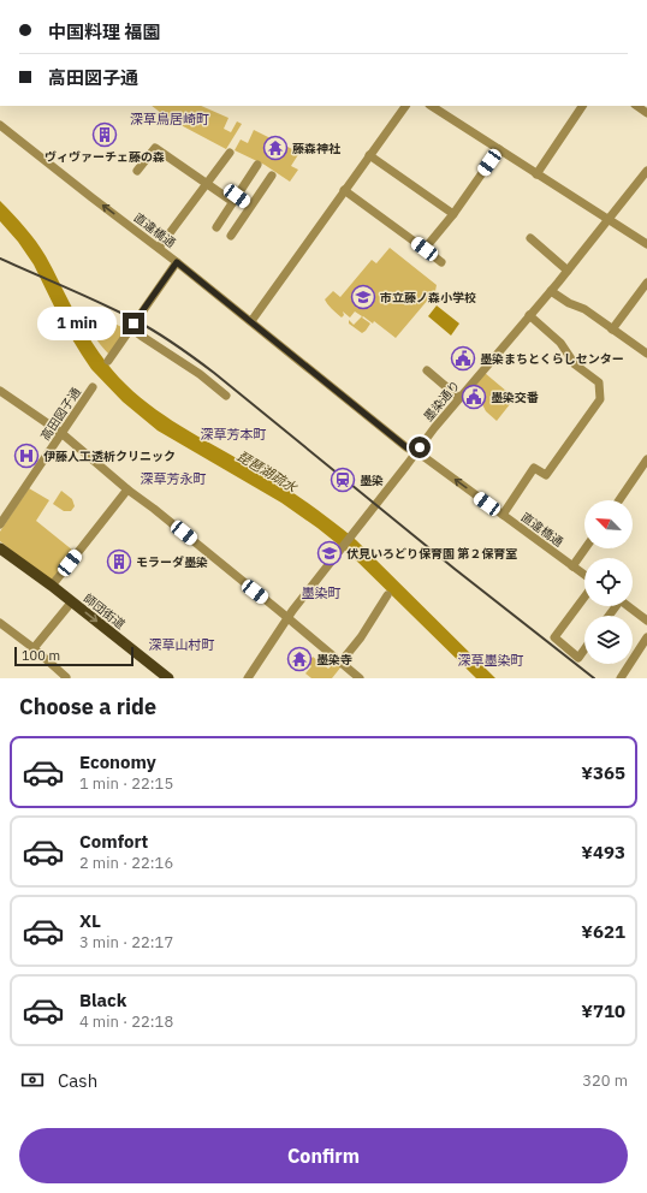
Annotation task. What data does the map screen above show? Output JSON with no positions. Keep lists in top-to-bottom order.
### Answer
{
  "streets": {
    "main road": ["師団街道"],
    "street": ["直違橋通", "墨染通り", "高田図子通"]
  },
  "crossings": [
    ["直違橋通", "墨染通り"]
  ],
  "one_way": ["直違橋通", "師団街道"],
  "districts": [
    "深草鳥居崎町",
    "深草芳本町",
    "深草芳永町",
    "墨染町",
    "深草山村町",
    "深草墨染町"
  ],
  "water": ["琵琶湖疏水"],
  "places": {
    "building": ["ヴィヴァーチェ藤の森", "モラーダ墨染"],
    "temple": ["藤森神社", "墨染寺"],
    "school or university": ["市立藤ノ森小学校", "伏見いろどり保育園 第２保育室"],
    "public building": ["墨染まちとくらしセンター", "墨染交番"],
    "hospital": ["伊藤人工透析クリニック"],
    "station": ["墨染"]
  },
  "scale_bar": "100 m",
  "north": "top left",
  "page": {
    "banner": ["中国料理 福園", "高田図子通"],
    "bubble": "1 min",
    "scale": "100 m",
    "heading": "Choose a ride",
    "list": [
      {
        "name": "Economy",
        "note": "1 min · 22:15",
        "value": "¥365"
      },
      {
        "name": "Comfort",
        "note": "2 min · 22:16",
        "value": "¥493"
      },
      {
        "name": "XL",
        "note": "3 min · 22:17",
        "value": "¥621"
      },
      {
        "name": "Black",
        "note": "4 min · 22:18",
        "value": "¥710"
      }
    ],
    "pay": ["Cash", "320 m"],
    "buttons": "Confirm"
  }
}
